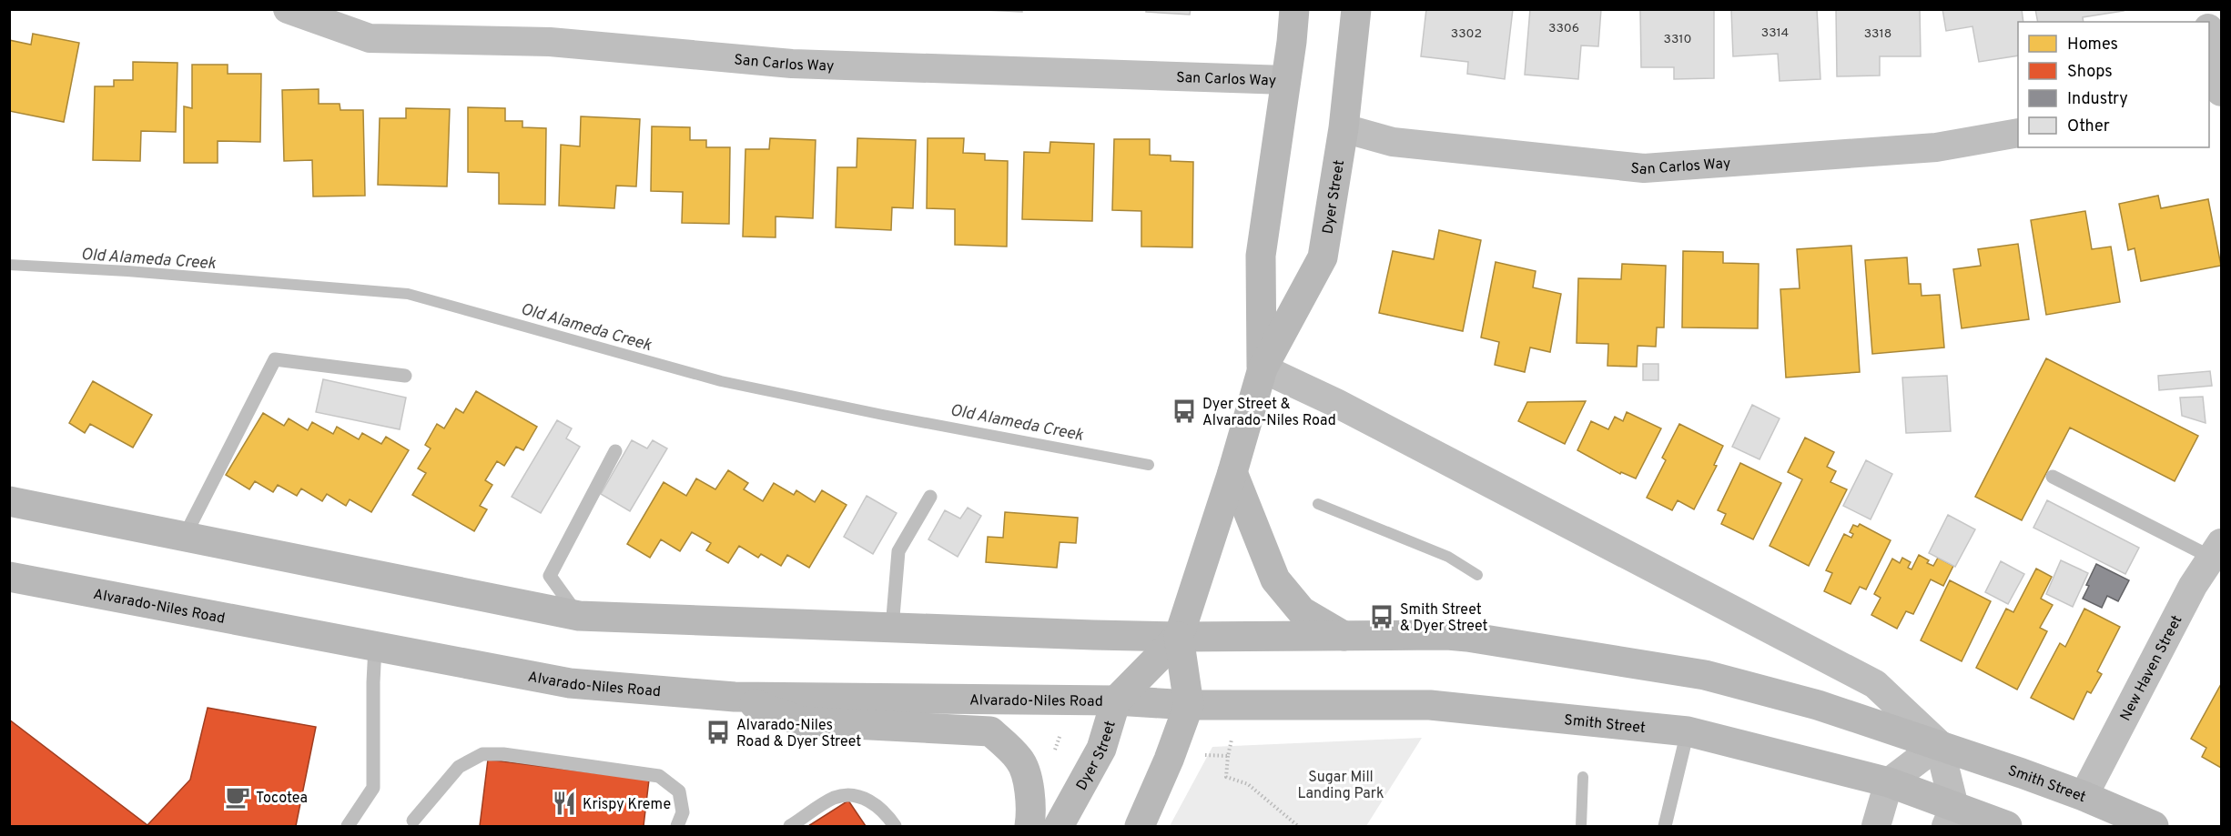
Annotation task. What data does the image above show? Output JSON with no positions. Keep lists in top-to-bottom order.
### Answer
{
  "streets": {
    "main road": ["Dyer Street", "Alvarado-Niles Road", "Smith Street"],
    "street": ["San Carlos Way", "New Haven Street"]
  },
  "crossings": [
    ["San Carlos Way", "Dyer Street"],
    ["Dyer Street", "Alvarado-Niles Road"],
    ["Dyer Street", "Smith Street"],
    ["Alvarado-Niles Road", "Smith Street"],
    ["New Haven Street", "Smith Street"]
  ],
  "water": ["Old Alameda Creek"],
  "parks": ["Sugar Mill Landing Park"],
  "places": {
    "bus stop": ["Dyer Street & Alvarado-Niles Road", "Smith Street & Dyer Street", "Alvarado-Niles Road & Dyer Street"],
    "cafe": ["Tocotea"],
    "restaurant": ["Krispy Kreme"]
  },
  "house_numbers": [
    "3306",
    "3314",
    "3302",
    "3318",
    "3310"
  ],
  "legend": [
    "Homes",
    "Shops",
    "Industry",
    "Other"
  ]
}
